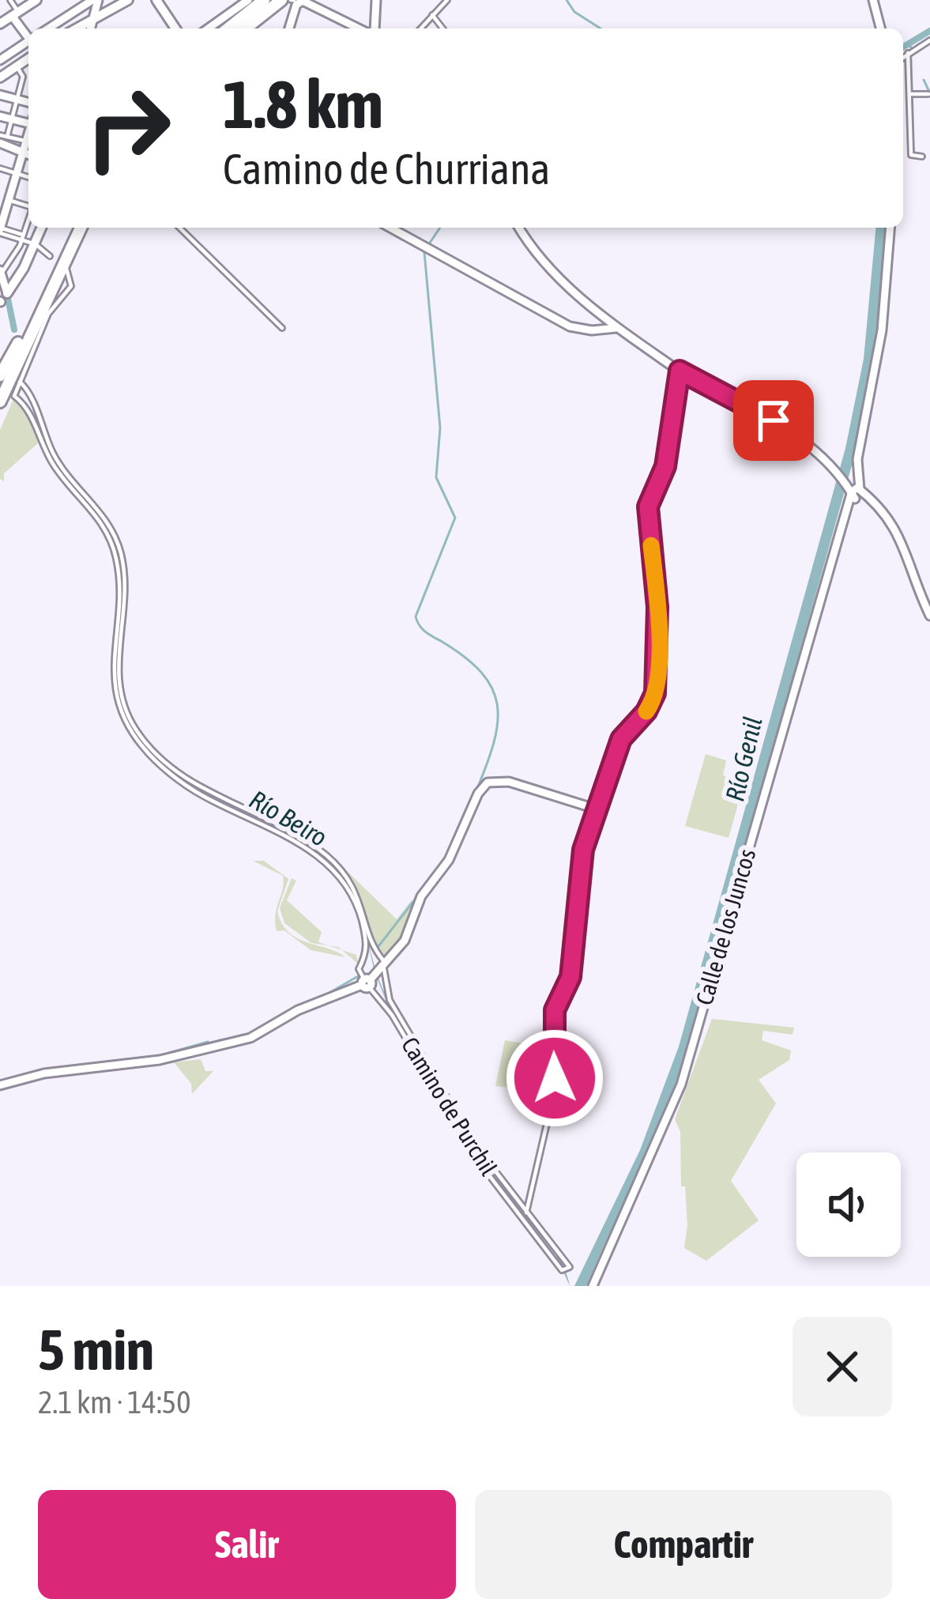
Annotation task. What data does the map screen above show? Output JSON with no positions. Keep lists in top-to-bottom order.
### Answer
{
  "streets": {
    "street": ["Calle de los Juncos", "Camino de Purchil"]
  },
  "water": ["Río Genil", "Río Beiro"],
  "page": {
    "turn": ["1.8 km", "Camino de Churriana"],
    "heading": ["5 min", "2.1 km · 14:50"],
    "buttons": ["Salir", "Compartir"]
  }
}
